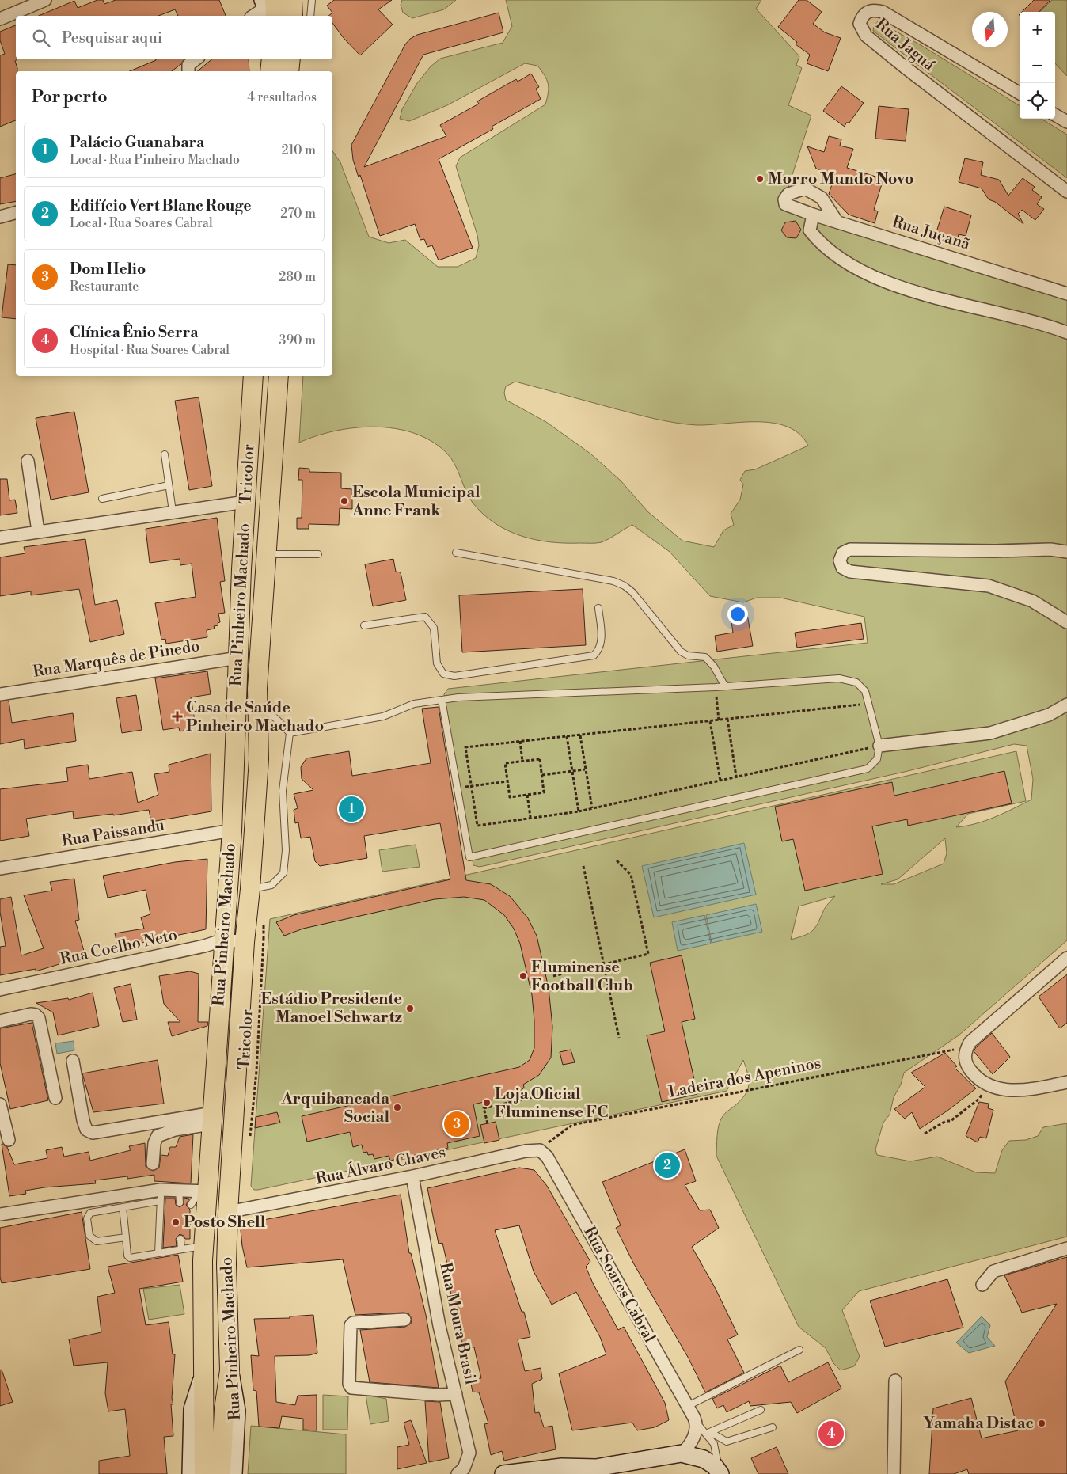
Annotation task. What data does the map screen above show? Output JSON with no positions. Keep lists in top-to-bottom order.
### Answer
{
  "streets": {
    "main road": ["Rua Pinheiro Machado"],
    "street": [
      "Rua Jaguá",
      "Rua Juçanã",
      "Rua Marquês de Pinedo",
      "Rua Paissandu",
      "Rua Coelho Neto",
      "Rua Álvaro Chaves",
      "Rua Soares Cabral",
      "Rua Moura Brasil"
    ],
    "path": ["Tricolor", "Ladeira dos Apeninos"]
  },
  "crossings": [
    ["Tricolor", "Rua Pinheiro Machado"],
    ["Tricolor", "Rua Coelho Neto"],
    ["Rua Pinheiro Machado", "Rua Marquês de Pinedo"],
    ["Rua Pinheiro Machado", "Rua Paissandu"],
    ["Rua Pinheiro Machado", "Rua Coelho Neto"],
    ["Rua Pinheiro Machado", "Rua Álvaro Chaves"],
    ["Ladeira dos Apeninos", "Rua Álvaro Chaves"],
    ["Ladeira dos Apeninos", "Rua Soares Cabral"],
    ["Rua Álvaro Chaves", "Rua Soares Cabral"],
    ["Rua Álvaro Chaves", "Rua Moura Brasil"]
  ],
  "places": {
    "other": [
      "Morro Mundo Novo",
      "Escola Municipal Anne Frank",
      "Fluminense Football Club",
      "Estádio Presidente Manoel Schwartz",
      "Loja Oficial Fluminense FC",
      "Arquibancada Social",
      "Posto Shell",
      "Yamaha Distac"
    ],
    "health": ["Casa de Saúde Pinheiro Machado"]
  },
  "north": "bottom",
  "page": {
    "map_buttons": ["+", "−"],
    "search": "Pesquisar aqui",
    "heading": ["Por perto", "4 resultados"],
    "list": [
      {
        "mark": "1",
        "name": "Palácio Guanabara",
        "note": "Local · Rua Pinheiro Machado",
        "value": "210 m"
      },
      {
        "mark": "2",
        "name": "Edifício Vert Blanc Rouge",
        "note": "Local · Rua Soares Cabral",
        "value": "270 m"
      },
      {
        "mark": "3",
        "name": "Dom Helio",
        "note": "Restaurante",
        "value": "280 m"
      },
      {
        "mark": "4",
        "name": "Clínica Ênio Serra",
        "note": "Hospital · Rua Soares Cabral",
        "value": "390 m"
      }
    ],
    "pins": [
      "1",
      "3",
      "2",
      "4"
    ]
  }
}
